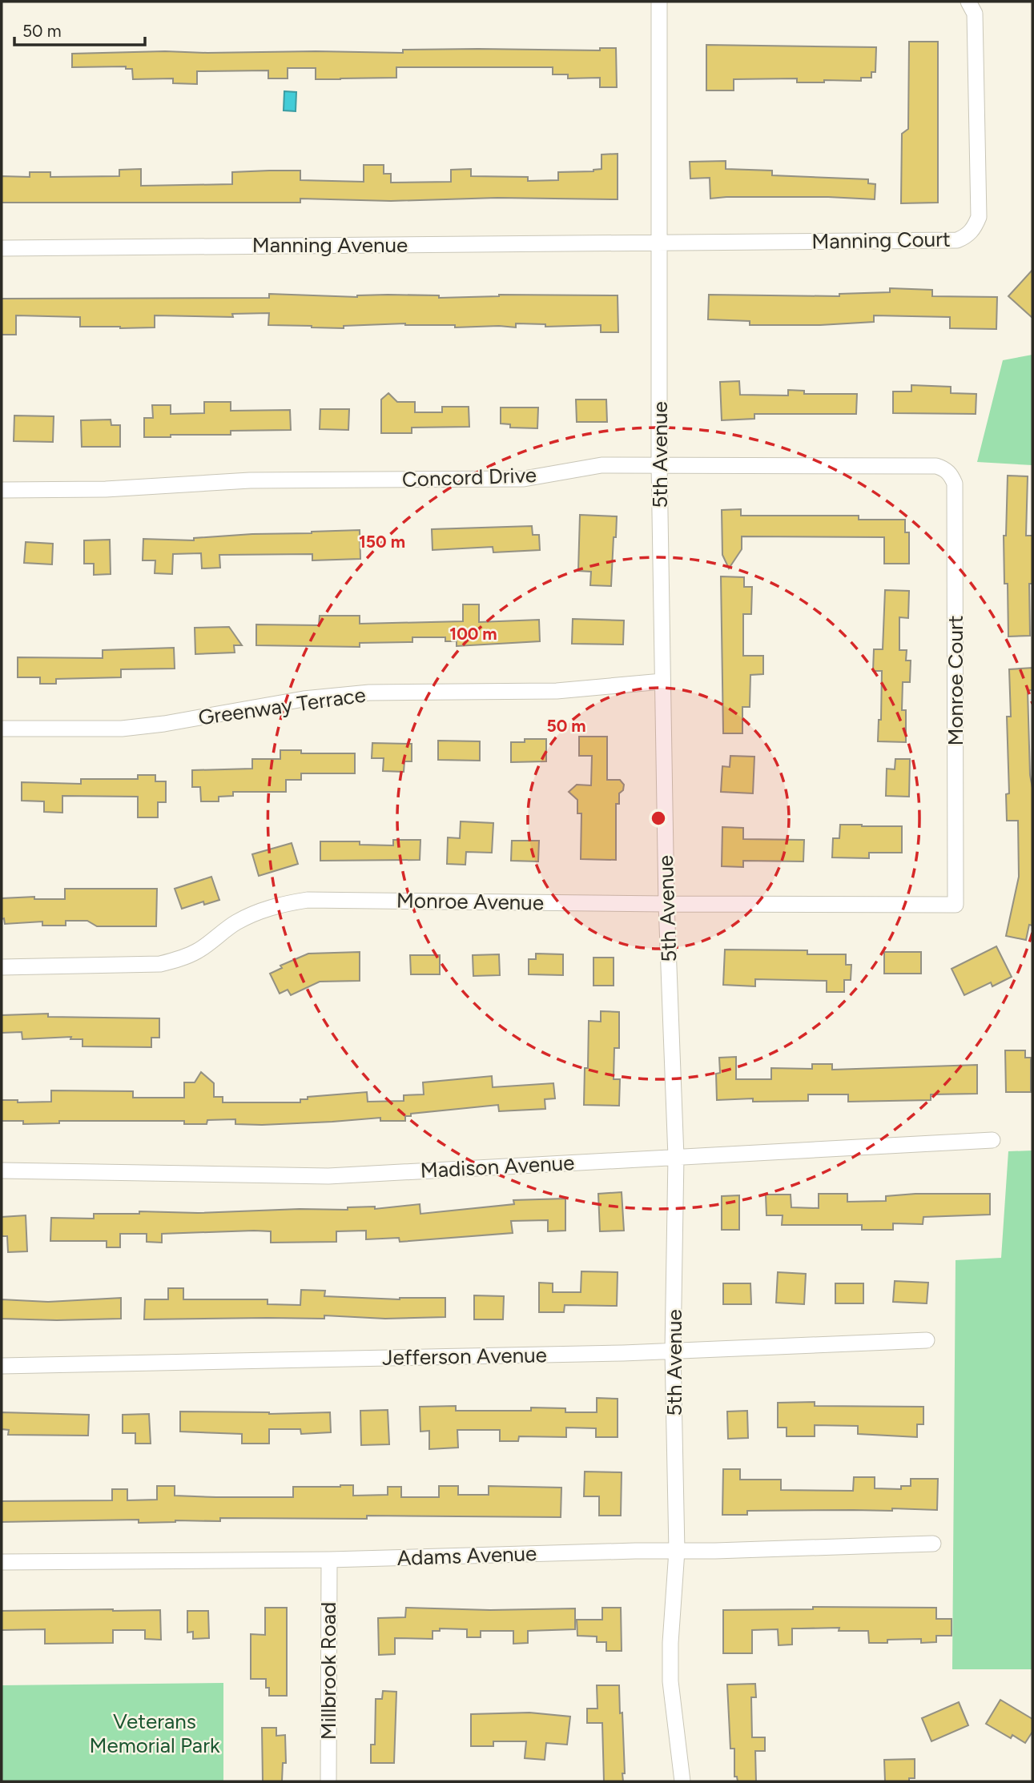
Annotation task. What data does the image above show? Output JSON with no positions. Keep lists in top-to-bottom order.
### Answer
{
  "streets": {
    "street": [
      "Manning Court",
      "Manning Avenue",
      "5th Avenue",
      "Concord Drive",
      "Monroe Court",
      "Greenway Terrace",
      "Monroe Avenue",
      "Madison Avenue",
      "Jefferson Avenue",
      "Adams Avenue",
      "Millbrook Road"
    ]
  },
  "crossings": [
    ["Manning Court", "Manning Avenue"],
    ["Manning Court", "5th Avenue"],
    ["Manning Avenue", "5th Avenue"],
    ["5th Avenue", "Concord Drive"],
    ["5th Avenue", "Greenway Terrace"],
    ["5th Avenue", "Monroe Avenue"],
    ["5th Avenue", "Madison Avenue"],
    ["5th Avenue", "Jefferson Avenue"],
    ["5th Avenue", "Adams Avenue"],
    ["Concord Drive", "Monroe Court"],
    ["Monroe Court", "Monroe Avenue"],
    ["Adams Avenue", "Millbrook Road"]
  ],
  "parks": ["Veterans Memorial Park"],
  "scale_bar": "50 m",
  "rings": ["150 m", "100 m", "50 m"]
}
